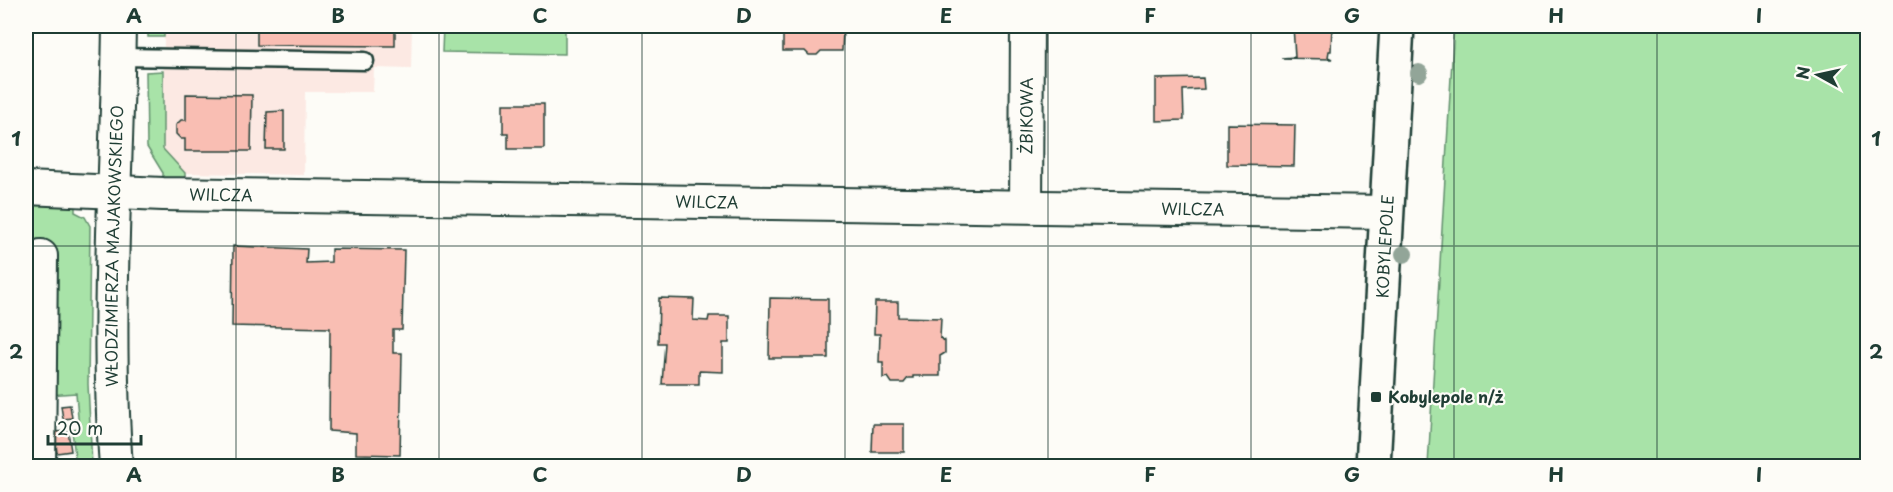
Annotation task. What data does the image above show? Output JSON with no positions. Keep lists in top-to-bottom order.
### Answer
{
  "streets": {
    "street": [
      "ŻBIKOWA",
      "WILCZA",
      "WŁODZIMIERZA MAJAKOWSKIEGO",
      "KOBYLEPOLE"
    ]
  },
  "crossings": [
    ["ŻBIKOWA", "WILCZA"],
    ["WILCZA", "WŁODZIMIERZA MAJAKOWSKIEGO"],
    ["WILCZA", "KOBYLEPOLE"]
  ],
  "places": {
    "transit": ["Kobylepole n/ż"]
  },
  "scale_bar": "20 m",
  "north": "left",
  "grid": {
    "columns": [
      "A",
      "B",
      "C",
      "D",
      "E",
      "F",
      "G",
      "H",
      "I"
    ],
    "rows": ["1", "2"]
  }
}
